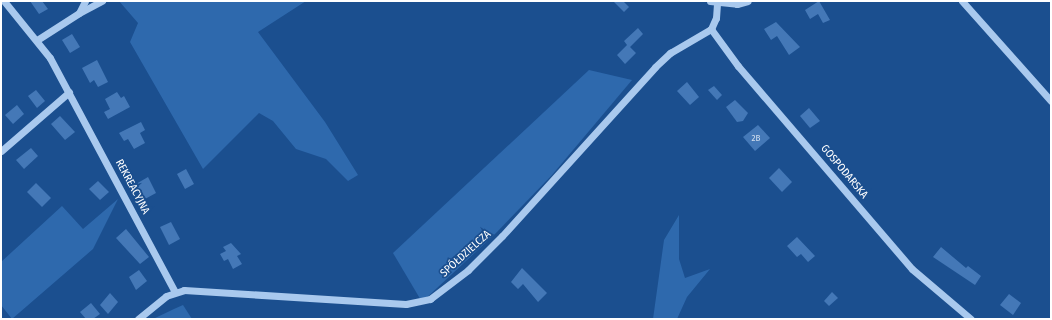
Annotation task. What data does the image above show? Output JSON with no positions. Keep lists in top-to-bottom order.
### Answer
{
  "streets": {
    "street": ["GOSPODARSKA", "REKREACYJNA", "SPÓŁDZIELCZA"]
  },
  "crossings": [
    ["GOSPODARSKA", "SPÓŁDZIELCZA"],
    ["REKREACYJNA", "SPÓŁDZIELCZA"]
  ],
  "house_numbers": ["2B"]
}
